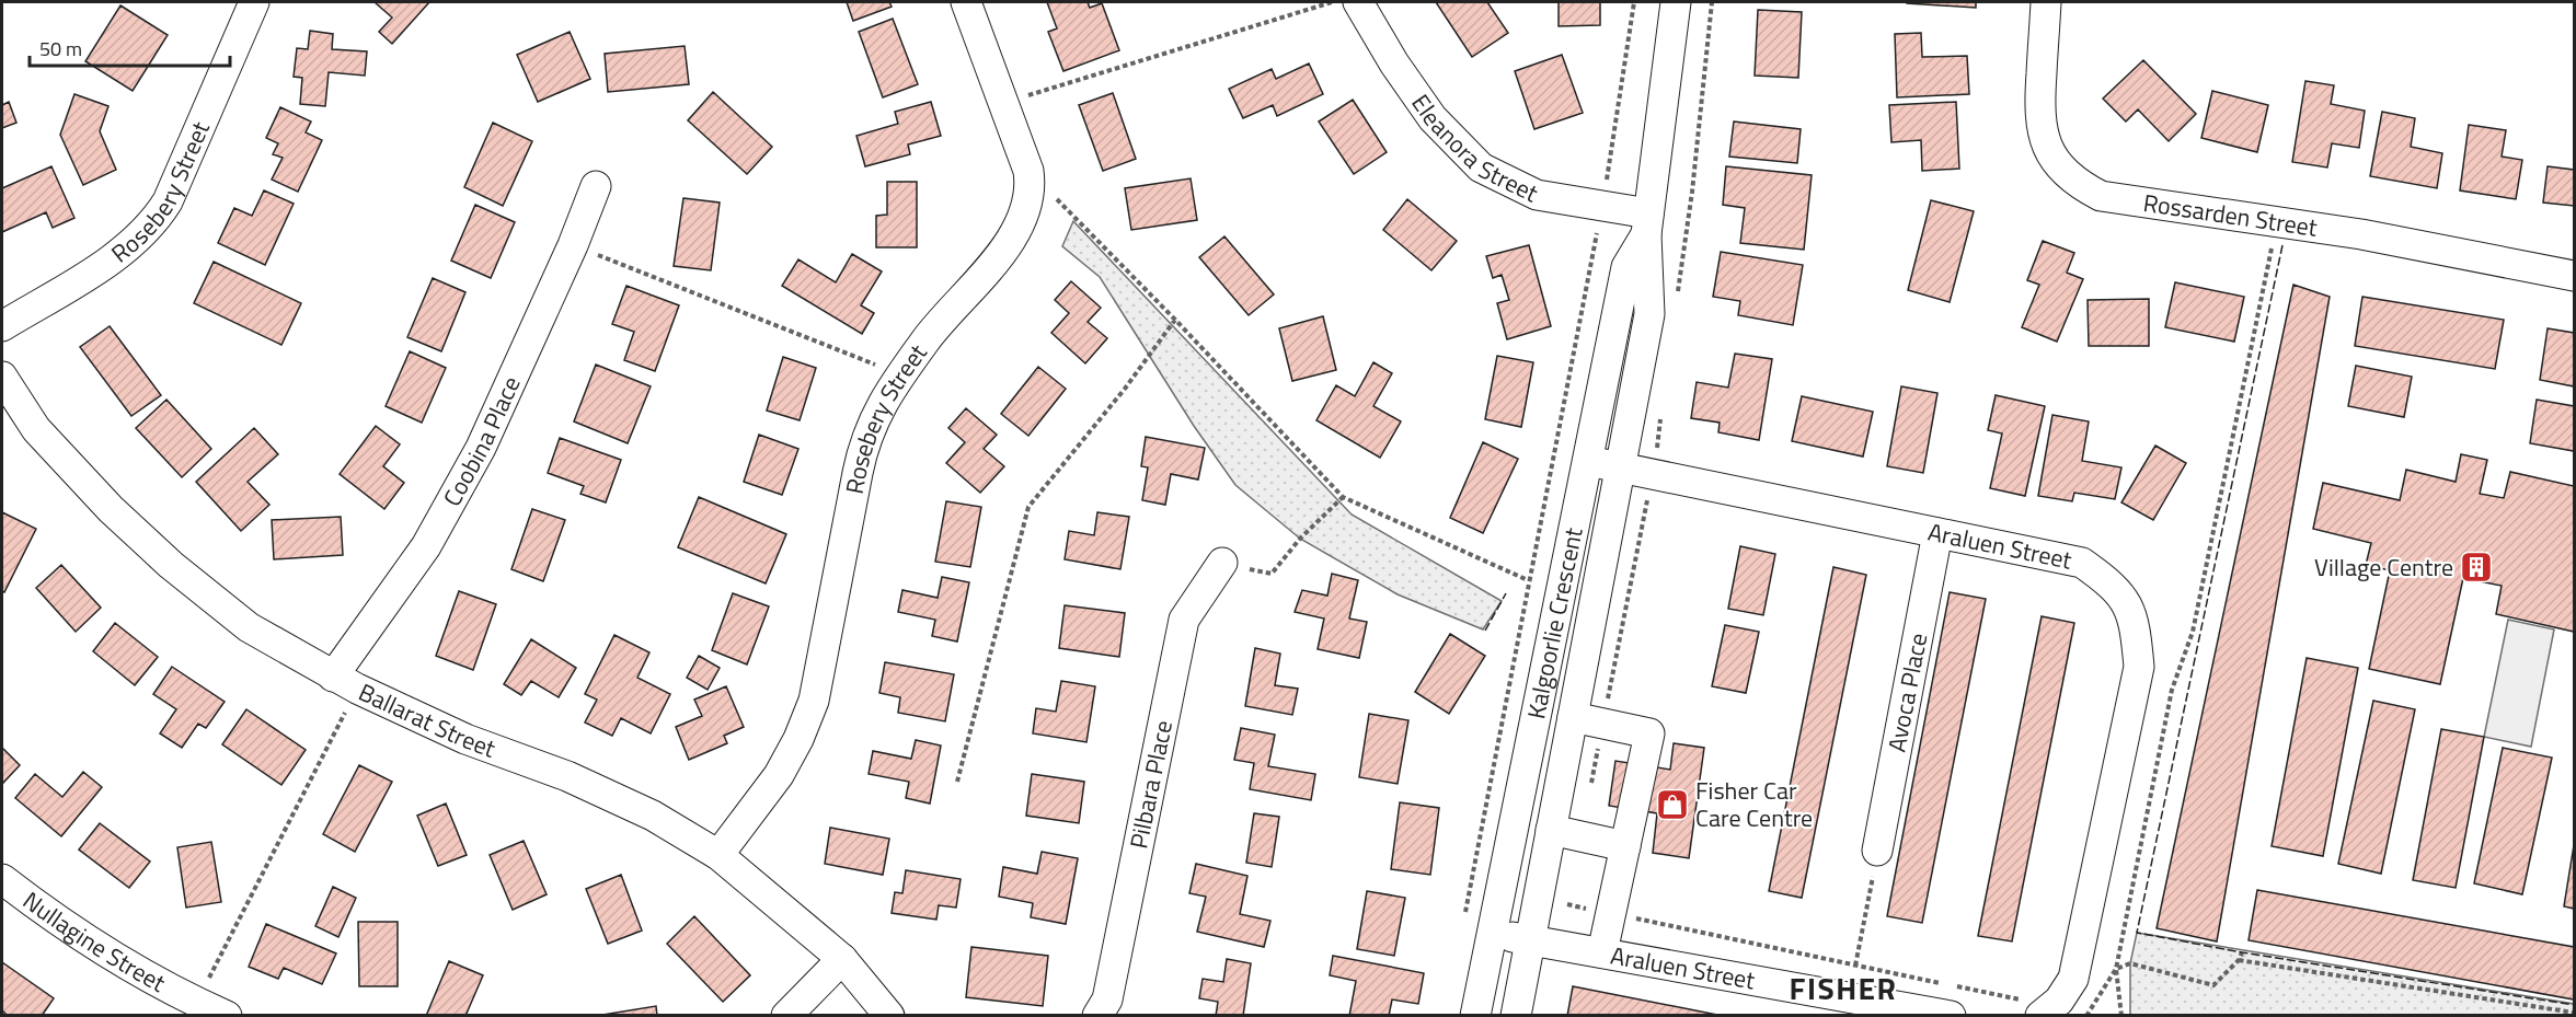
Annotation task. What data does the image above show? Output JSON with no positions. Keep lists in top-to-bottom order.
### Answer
{
  "streets": {
    "street": [
      "Eleanora Street",
      "Rosebery Street",
      "Rossarden Street",
      "Coobina Place",
      "Araluen Street",
      "Kalgoorlie Crescent",
      "Avoca Place",
      "Ballarat Street",
      "Pilbara Place",
      "Nullagine Street"
    ]
  },
  "crossings": [
    ["Eleanora Street", "Kalgoorlie Crescent"],
    ["Rosebery Street", "Ballarat Street"],
    ["Coobina Place", "Ballarat Street"],
    ["Araluen Street", "Kalgoorlie Crescent"],
    ["Araluen Street", "Avoca Place"]
  ],
  "districts": ["FISHER"],
  "places": {
    "building": ["Village Centre"],
    "shop": ["Fisher Car Care Centre"]
  },
  "scale_bar": "50 m"
}
